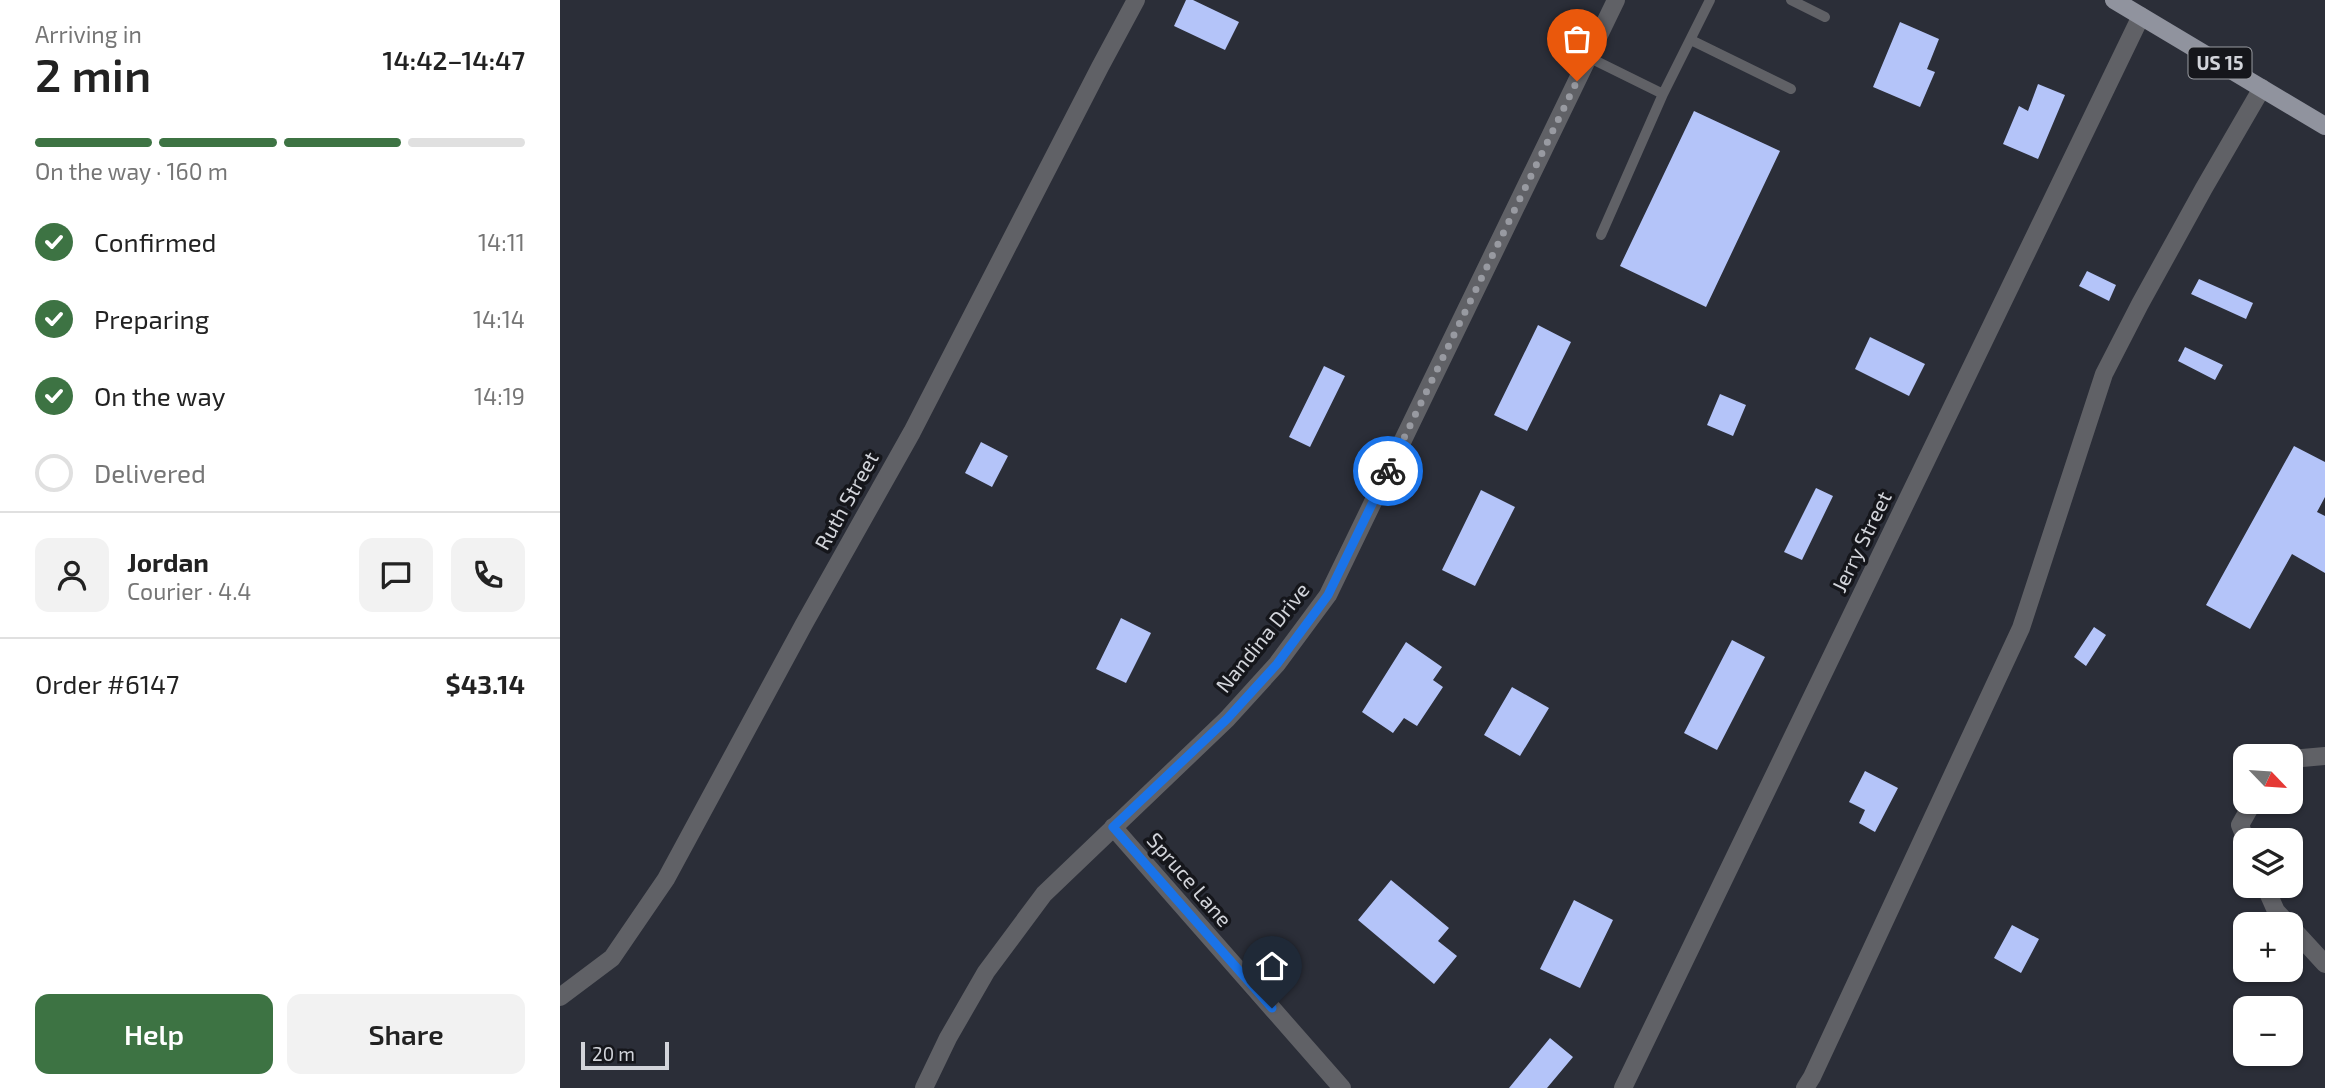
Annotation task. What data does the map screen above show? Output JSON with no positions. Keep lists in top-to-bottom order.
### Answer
{
  "streets": {
    "main road": ["US 15"],
    "street": [
      "Ruth Street",
      "Jerry Street",
      "Nandina Drive",
      "Spruce Lane"
    ]
  },
  "crossings": [
    ["US 15", "Jerry Street"],
    ["Nandina Drive", "Spruce Lane"]
  ],
  "scale_bar": "20 m",
  "north": "bottom right",
  "page": {
    "heading": ["2 min", "Arriving in", "14:42–14:47"],
    "panel": [
      "Jordan",
      "Courier · 4.4",
      "Order #6147",
      "$43.14"
    ],
    "bar": "On the way · 160 m",
    "list": [
      ["Confirmed", "14:11"],
      ["Preparing", "14:14"],
      ["On the way", "14:19"],
      "Delivered"
    ],
    "map_buttons": ["+", "−"],
    "buttons": ["Help", "Share"],
    "scale": "20 m"
  }
}
